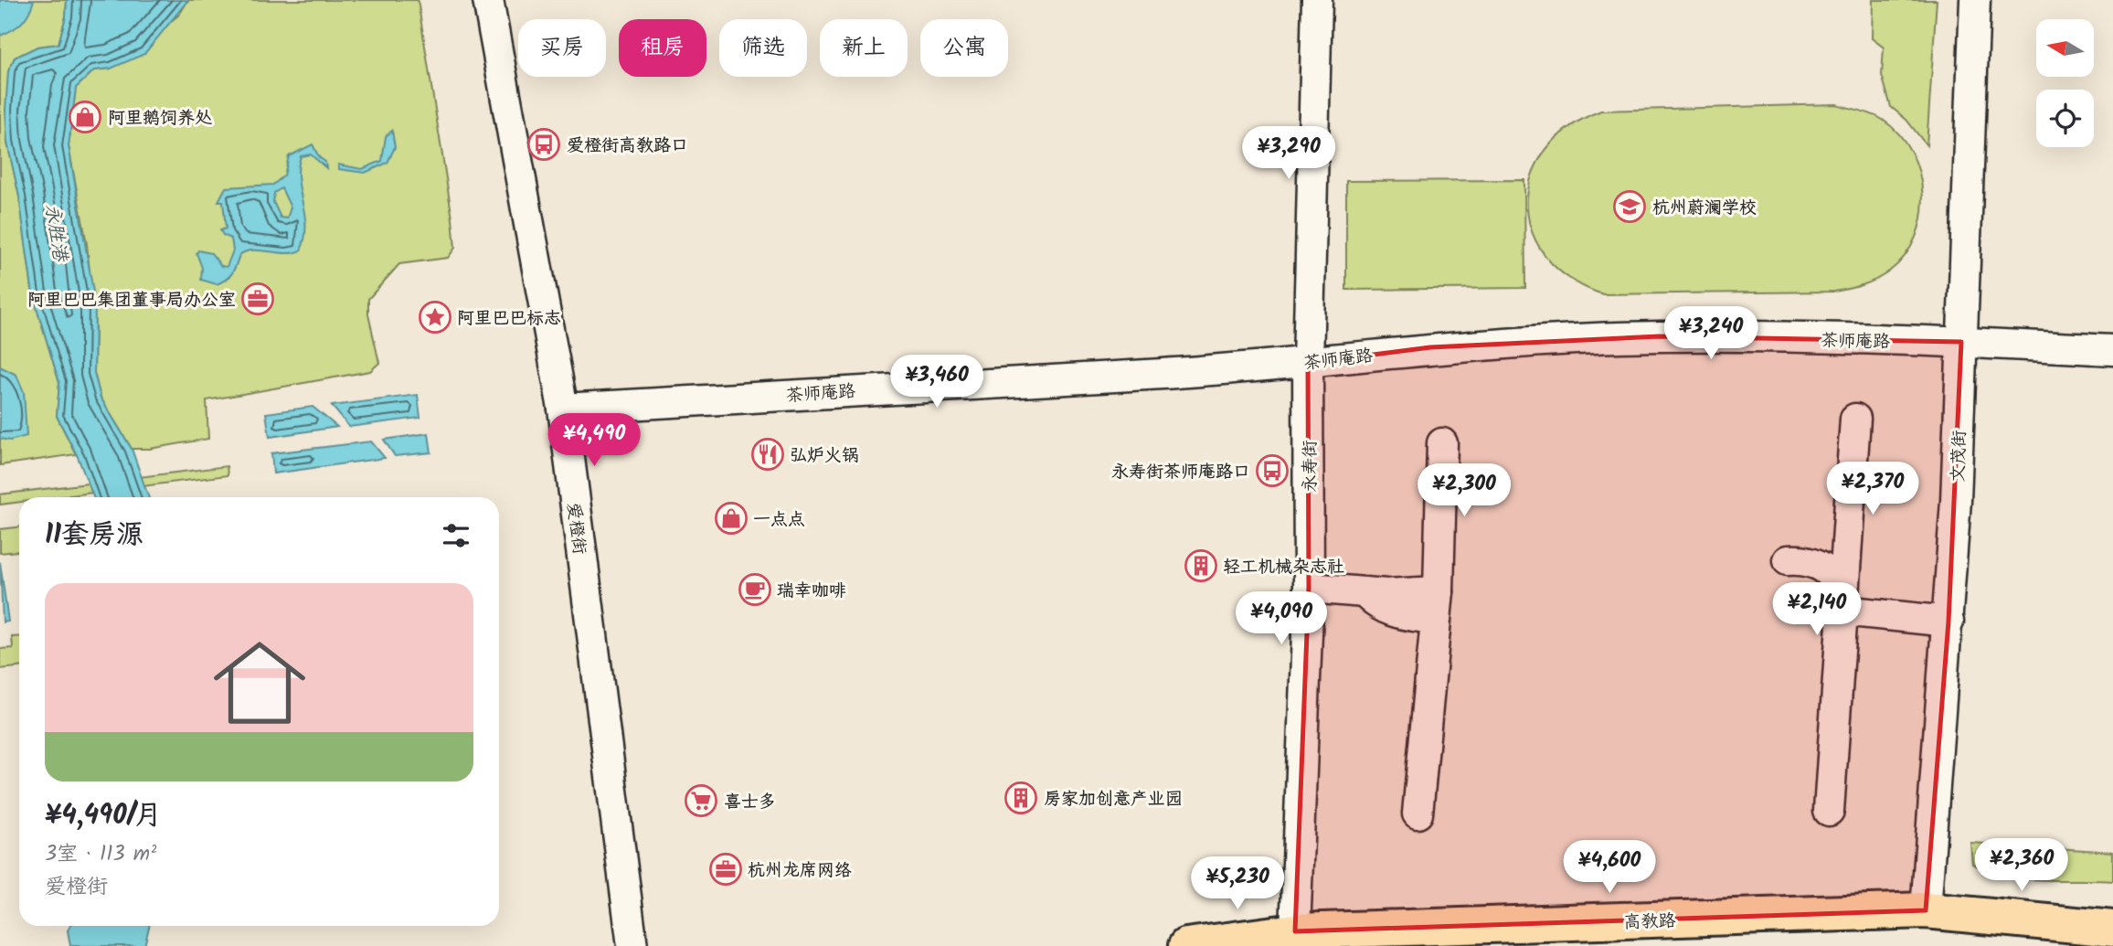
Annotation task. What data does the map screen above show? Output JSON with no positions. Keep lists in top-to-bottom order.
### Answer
{
  "streets": {
    "main road": ["高教路"],
    "street": [
      "茶师庵路",
      "文茂街",
      "永寿街",
      "爱橙街"
    ]
  },
  "crossings": [
    ["茶师庵路", "文茂街"],
    ["茶师庵路", "永寿街"],
    ["茶师庵路", "爱橙街"],
    ["文茂街", "高教路"],
    ["永寿街", "高教路"]
  ],
  "water": ["永胜港"],
  "places": {
    "shop": ["阿里鹅饲养处", "一点点"],
    "bus stop": ["爱橙街高教路口", "永寿街茶师庵路口"],
    "school or university": ["杭州蔚澜学校"],
    "office": ["阿里巴巴集团董事局办公室", "杭州龙席网络"],
    "place": ["阿里巴巴标志"],
    "restaurant": ["弘炉火锅"],
    "building": ["轻工机械杂志社", "房家加创意产业园"],
    "cafe": ["瑞幸咖啡"],
    "supermarket": ["喜士多"]
  },
  "north": "left",
  "page": {
    "chip": [
      "买房",
      "租房",
      "筛选",
      "新上",
      "公寓"
    ],
    "price": [
      "¥3,290",
      "¥3,240",
      "¥3,460",
      "¥4,490",
      "¥2,370",
      "¥2,300",
      "¥2,140",
      "¥4,090",
      "¥2,360",
      "¥4,600",
      "¥5,230"
    ],
    "heading": "11套房源",
    "list": [
      {
        "name": "¥4,490/月",
        "note": "3室 · 113 m² · 爱橙街"
      }
    ]
  }
}
